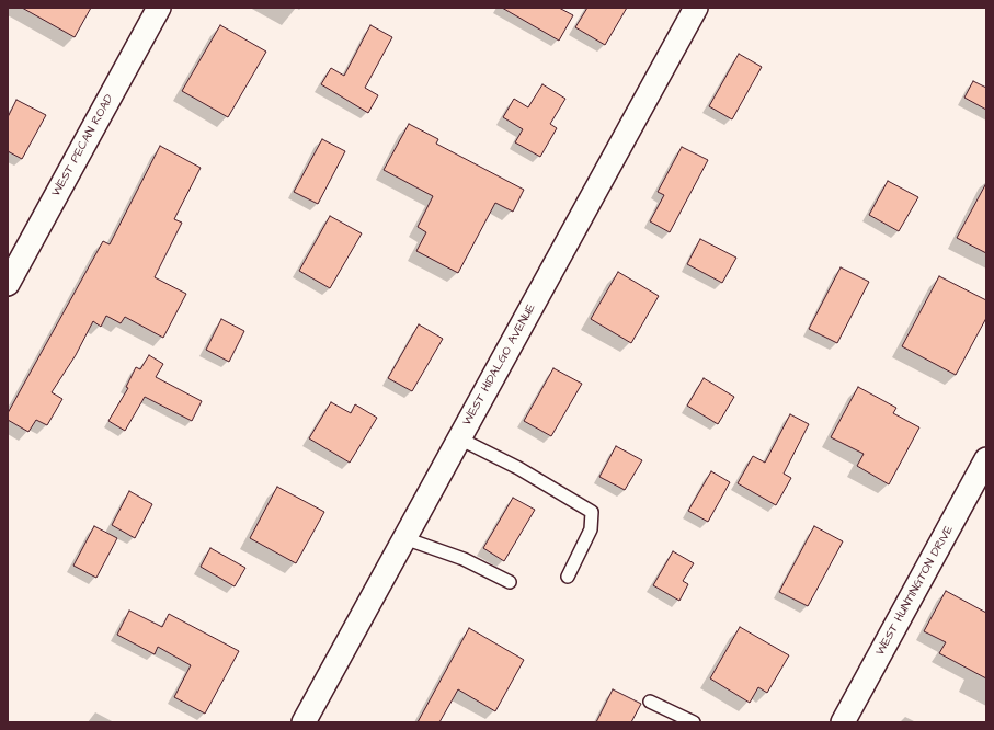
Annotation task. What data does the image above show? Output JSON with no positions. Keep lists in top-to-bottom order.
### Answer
{
  "streets": {
    "street": ["WEST PECAN ROAD", "WEST HIDALGO AVENUE", "WEST HUNTINGTON DRIVE"]
  }
}
